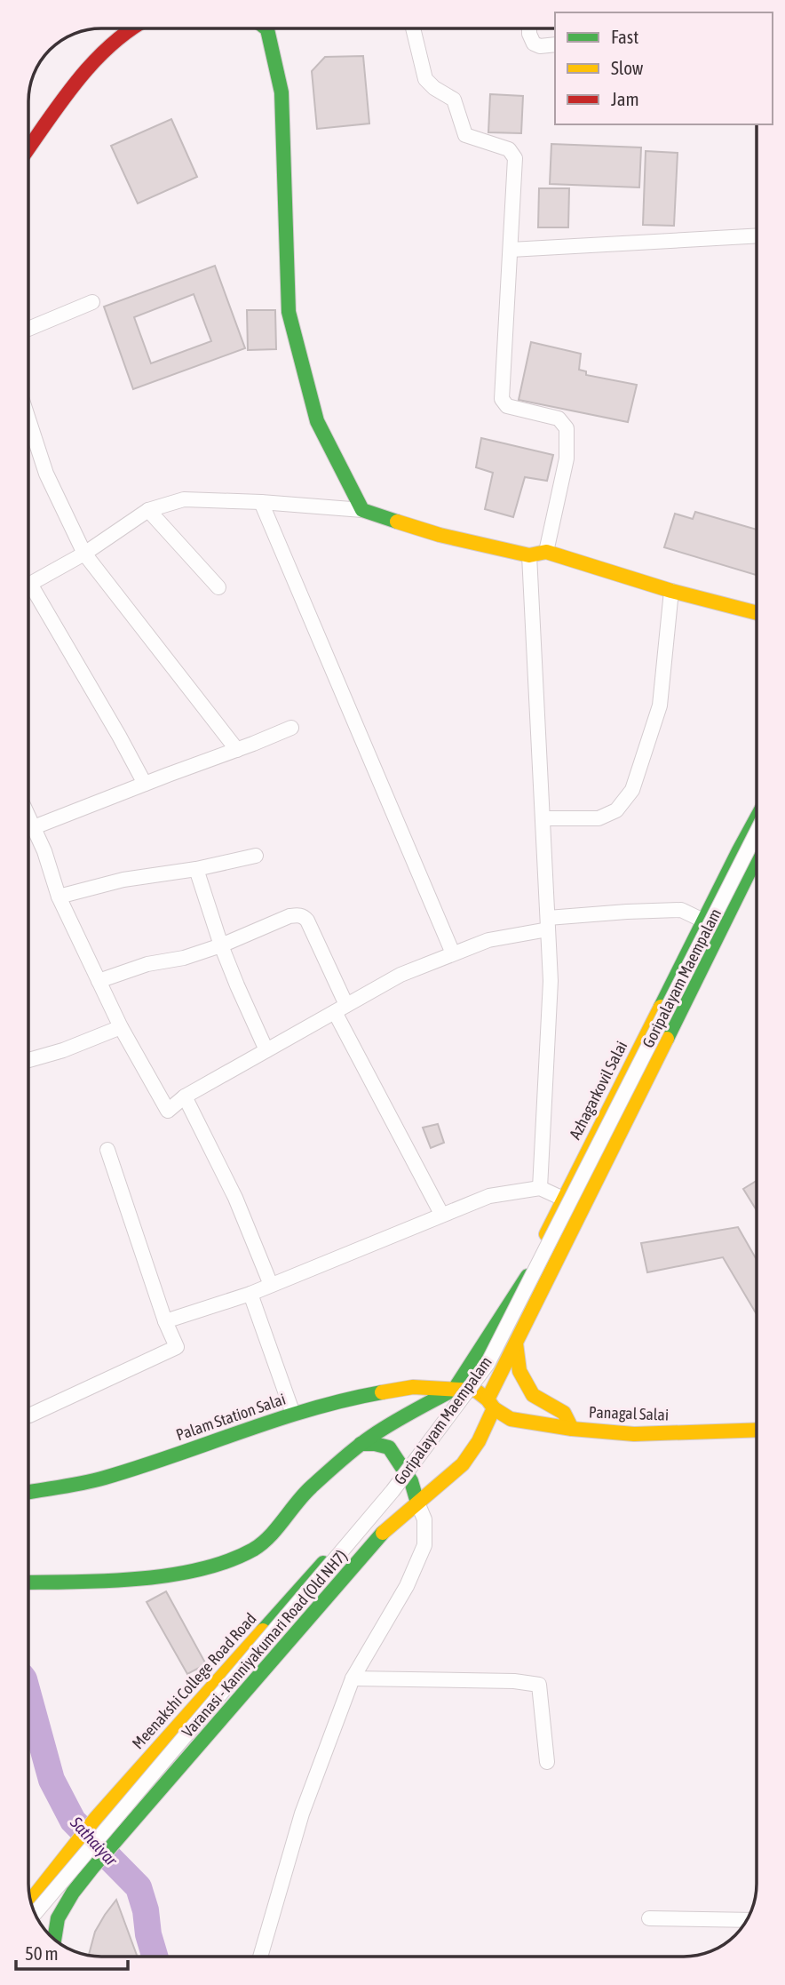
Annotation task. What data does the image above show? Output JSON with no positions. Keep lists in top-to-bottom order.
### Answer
{
  "streets": {
    "main road": [
      "Azhagarkovil Salai",
      "Panagal Salai",
      "Palam Station Salai",
      "Varanasi - Kanniyakumari Road (Old NH7)",
      "Meenakshi College Road Road"
    ],
    "street": ["Goripalayam Maempalam"]
  },
  "crossings": [
    ["Azhagarkovil Salai", "Palam Station Salai"],
    ["Panagal Salai", "Varanasi - Kanniyakumari Road (Old NH7)"],
    ["Varanasi - Kanniyakumari Road (Old NH7)", "Meenakshi College Road Road"]
  ],
  "water": ["Sathaiyar"],
  "legend": ["Fast", "Slow", "Jam"],
  "scale_bar": "50 m"
}
